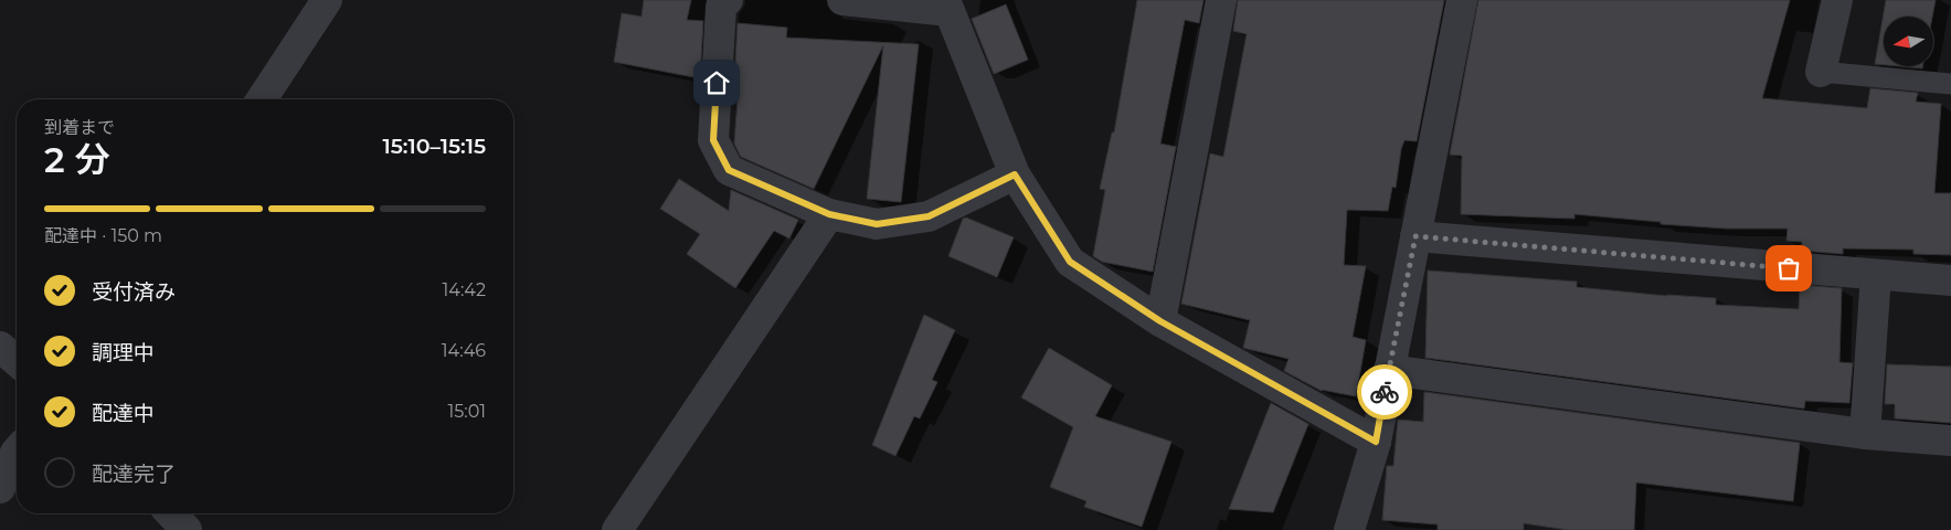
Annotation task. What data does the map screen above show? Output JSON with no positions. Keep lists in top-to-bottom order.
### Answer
{
  "north": "left",
  "page": {
    "heading": ["2 分", "到着まで", "15:10–15:15"],
    "bar": "配達中 · 150 m",
    "list": [
      ["受付済み", "14:42"],
      ["調理中", "14:46"],
      ["配達中", "15:01"],
      "配達完了"
    ]
  }
}
